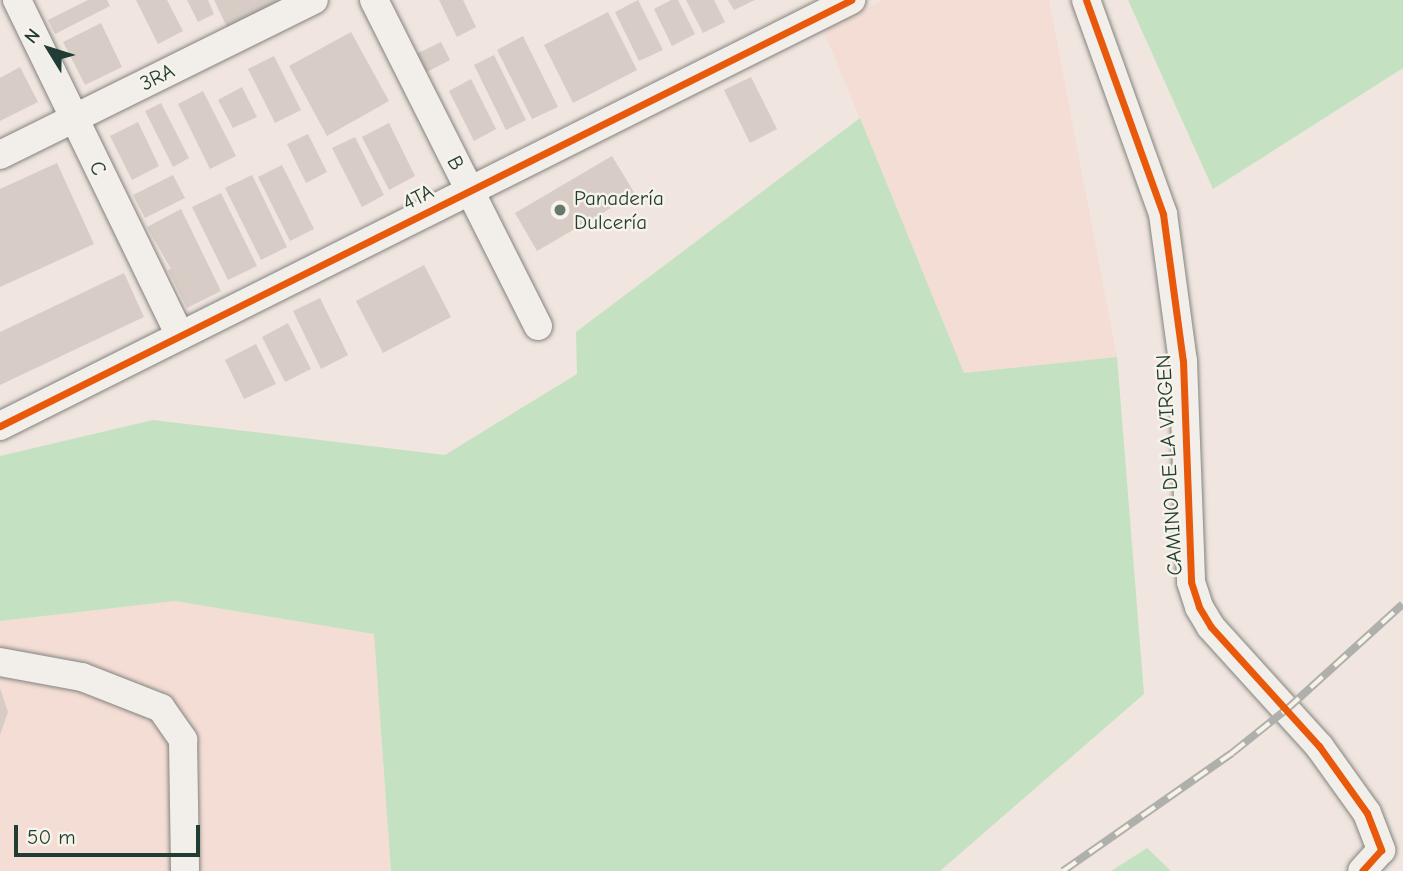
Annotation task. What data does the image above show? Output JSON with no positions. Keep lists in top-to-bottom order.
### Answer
{
  "streets": {
    "street": [
      "3RA",
      "B",
      "C",
      "4TA",
      "CAMINO DE LA VIRGEN"
    ]
  },
  "crossings": [
    ["3RA", "C"],
    ["B", "4TA"],
    ["C", "4TA"]
  ],
  "places": ["Panadería Dulcería"],
  "scale_bar": "50 m",
  "north": "top left"
}
